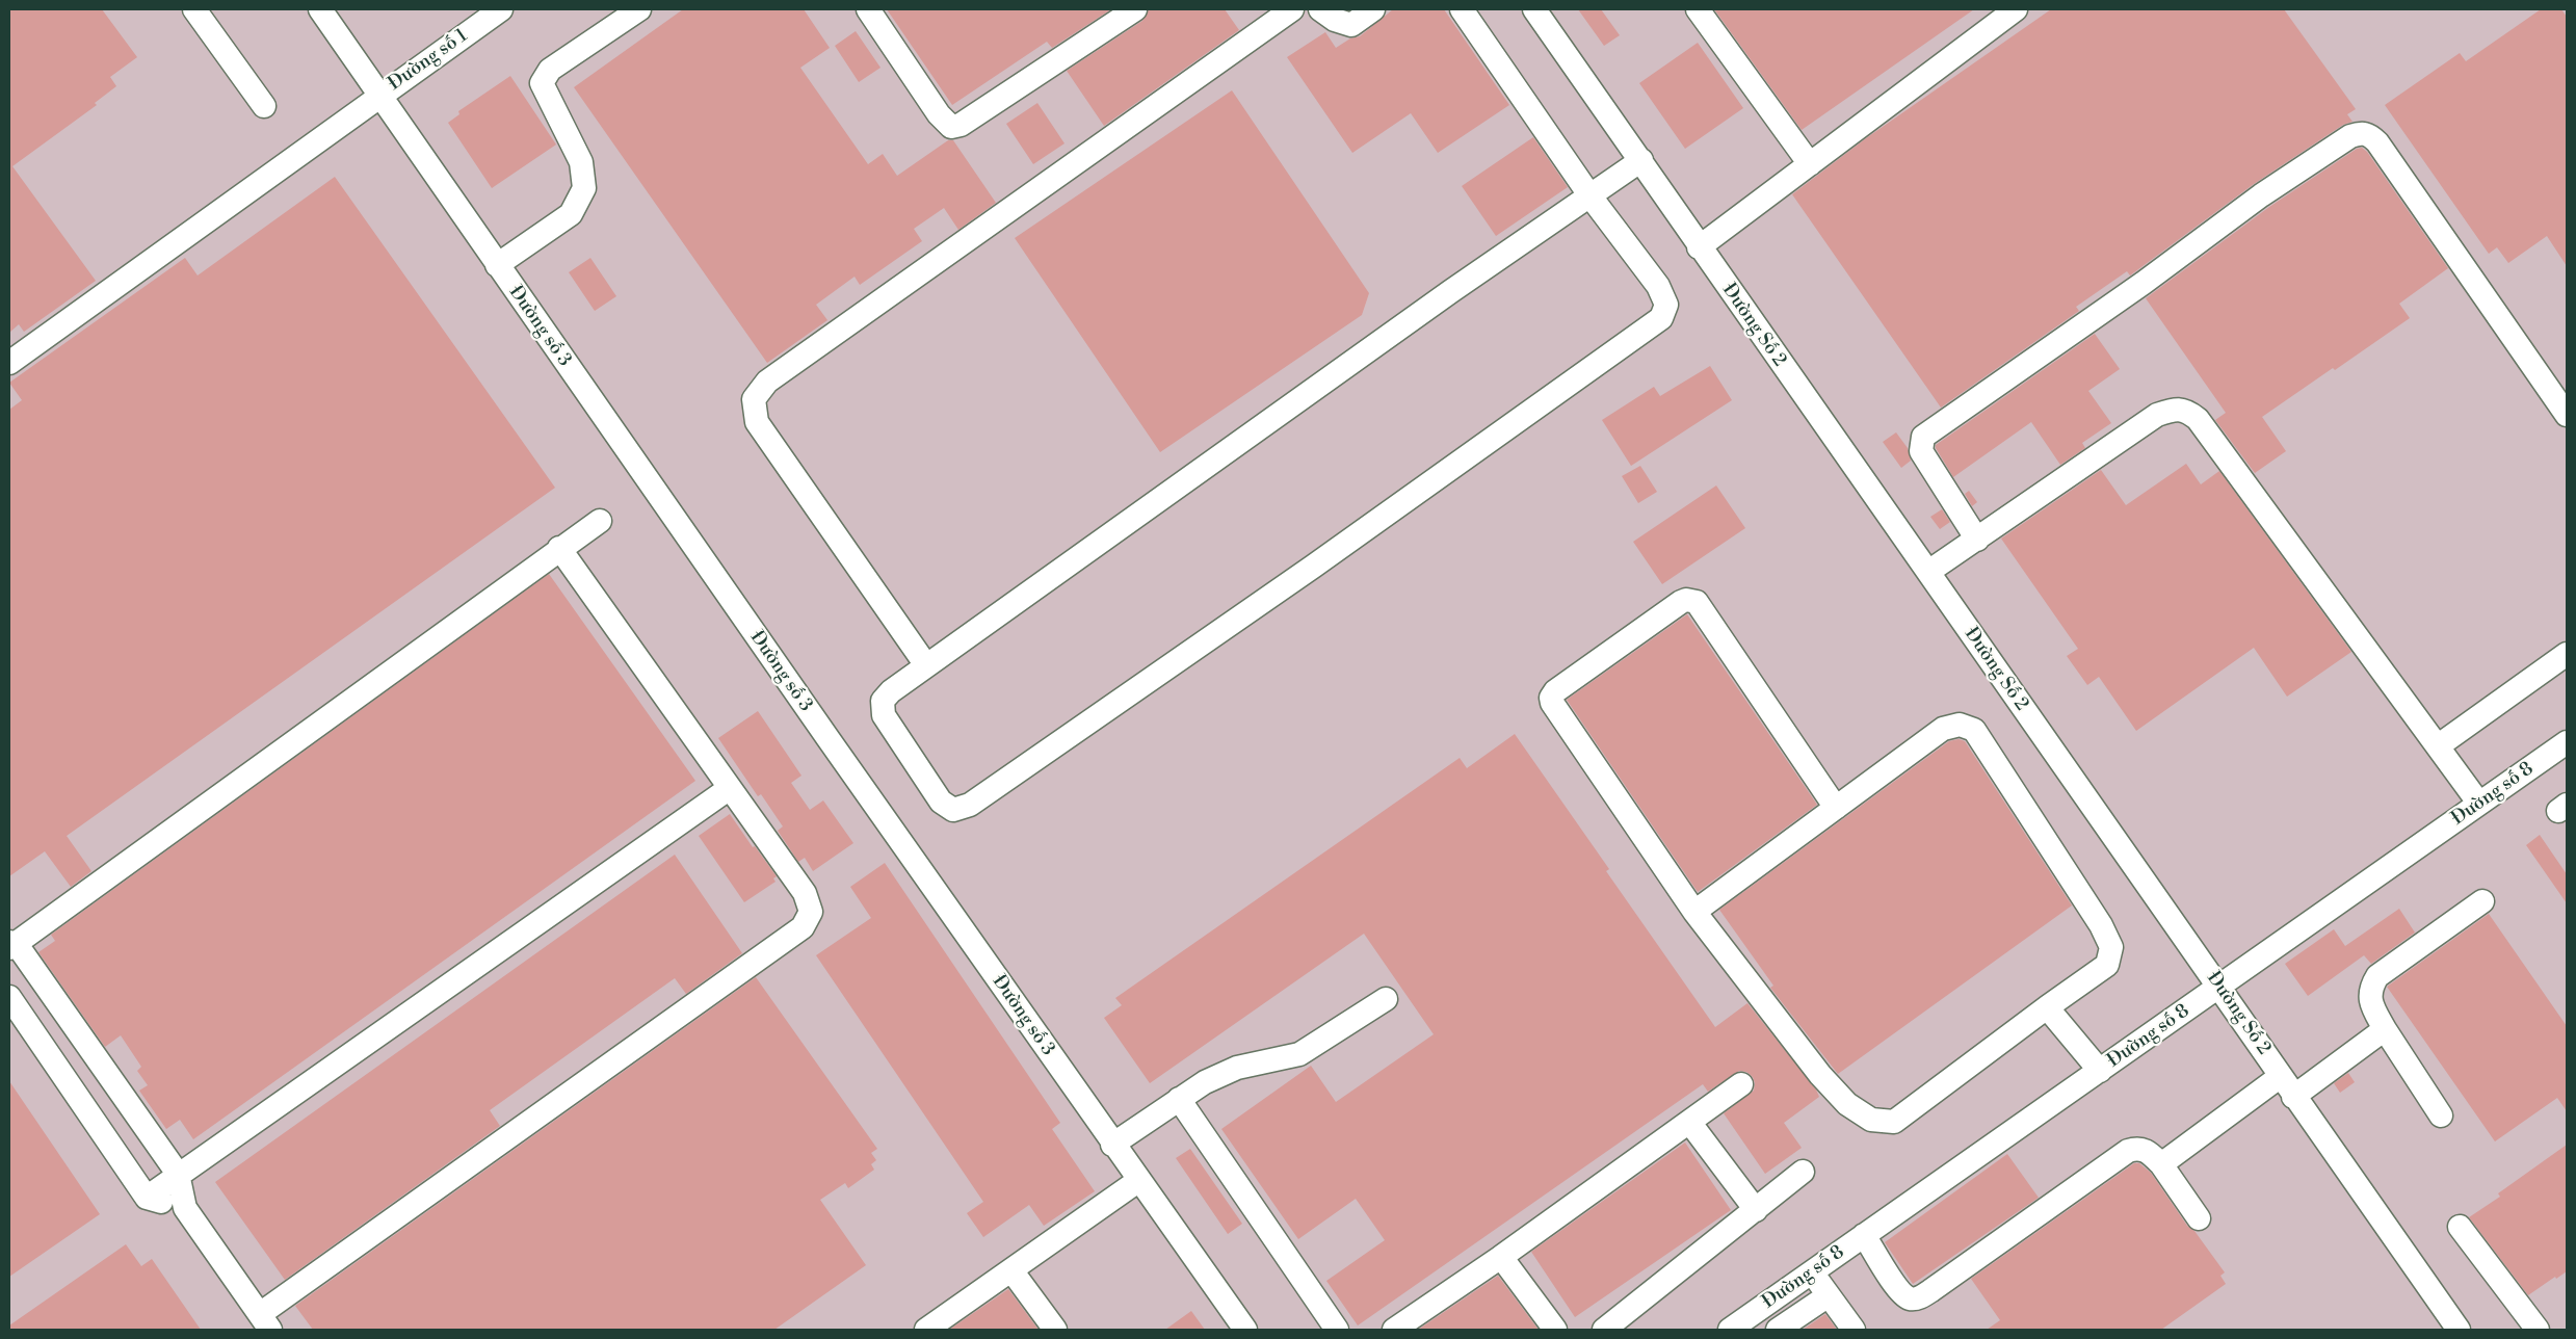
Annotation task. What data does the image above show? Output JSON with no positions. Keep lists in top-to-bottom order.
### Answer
{
  "streets": {
    "street": [
      "Đường số 1",
      "Đường Số 2",
      "Đường số 3",
      "Đường số 8"
    ]
  },
  "crossings": [
    ["Đường số 1", "Đường số 3"],
    ["Đường Số 2", "Đường số 8"]
  ]
}
